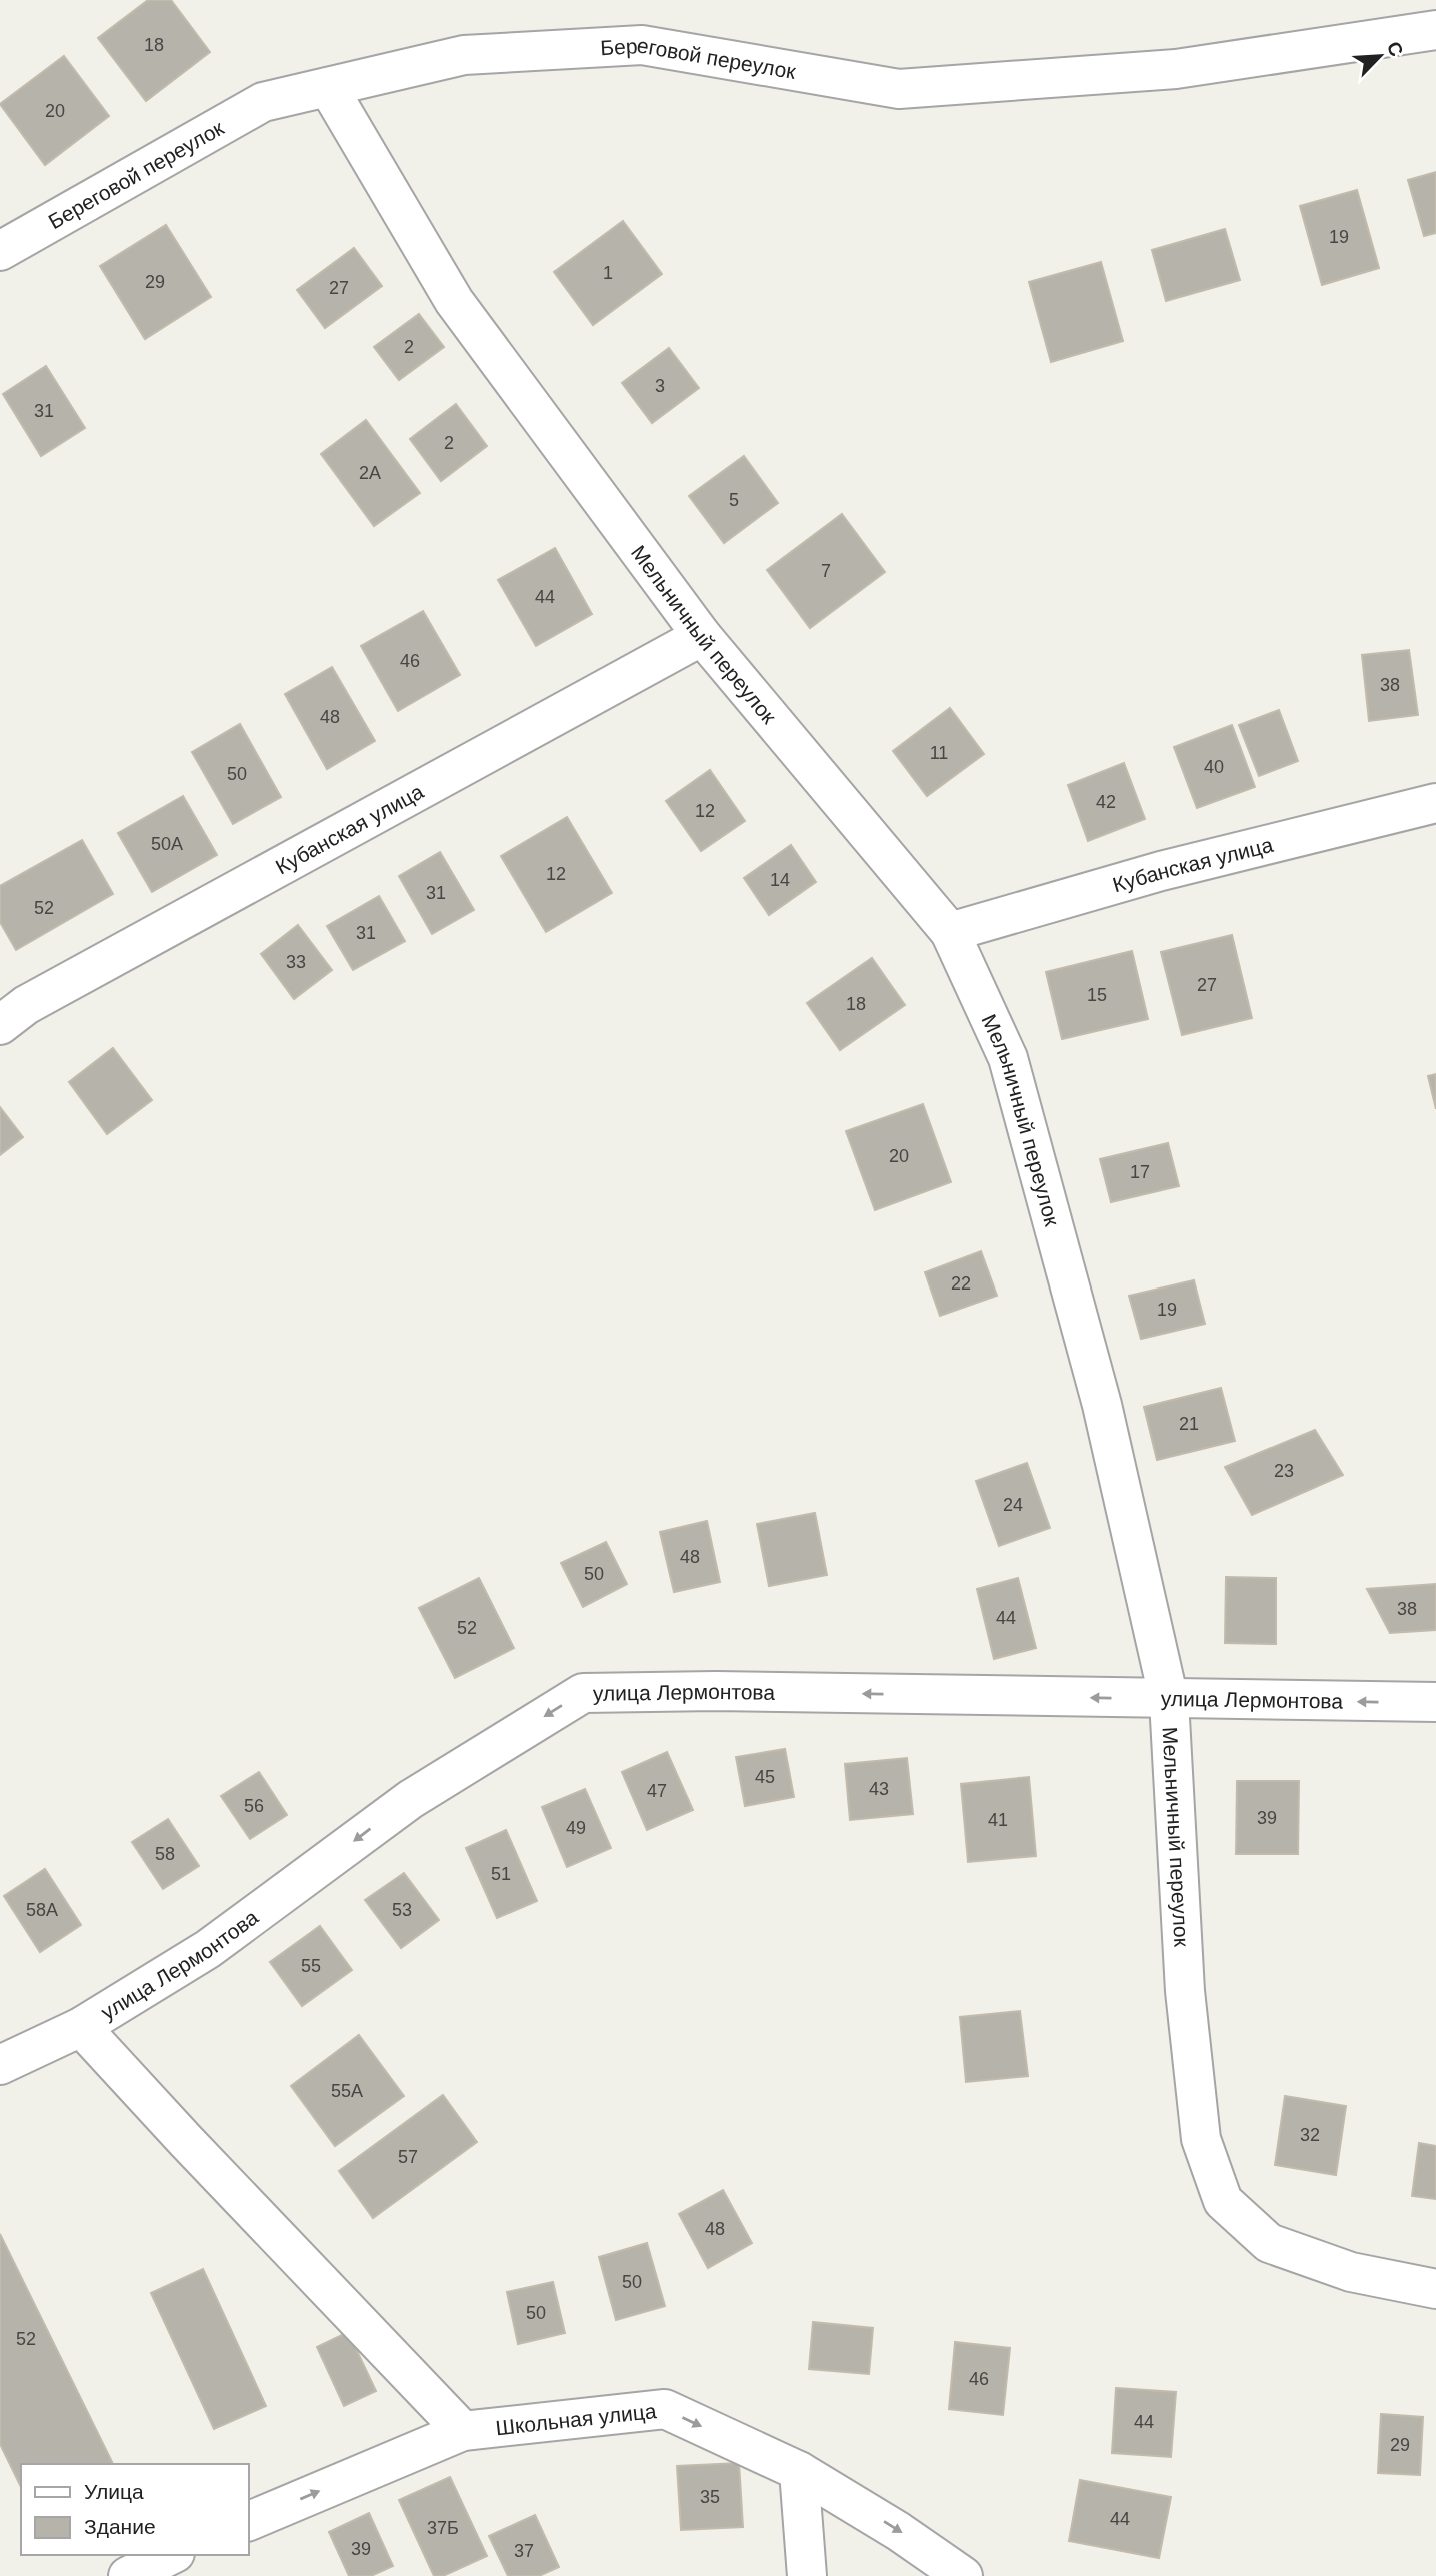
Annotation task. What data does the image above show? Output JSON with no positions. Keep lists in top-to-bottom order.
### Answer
{
  "streets": {
    "street": [
      "Береговой переулок",
      "Мельничный переулок",
      "Кубанская улица",
      "улица Лермонтова",
      "Школьная улица"
    ]
  },
  "crossings": [
    ["Береговой переулок", "Мельничный переулок"],
    ["Мельничный переулок", "Кубанская улица"],
    ["Мельничный переулок", "улица Лермонтова"]
  ],
  "one_way": ["улица Лермонтова", "Школьная улица"],
  "house_numbers": [
    "18",
    "20",
    "19",
    "1",
    "29",
    "27",
    "2",
    "3",
    "31",
    "2",
    "2А",
    "5",
    "7",
    "44",
    "46",
    "38",
    "48",
    "11",
    "40",
    "50",
    "42",
    "12",
    "50А",
    "12",
    "14",
    "31",
    "52",
    "31",
    "33",
    "27",
    "15",
    "18",
    "20",
    "17",
    "22",
    "19",
    "21",
    "23",
    "24",
    "48",
    "50",
    "38",
    "44",
    "52",
    "45",
    "43",
    "47",
    "56",
    "39",
    "41",
    "49",
    "58",
    "51",
    "58А",
    "53",
    "55",
    "55А",
    "32",
    "57",
    "48",
    "50",
    "50",
    "52",
    "46",
    "44",
    "29",
    "35",
    "44",
    "37Б",
    "39",
    "37"
  ],
  "legend": ["Улица", "Здание"],
  "north": "top right"
}
